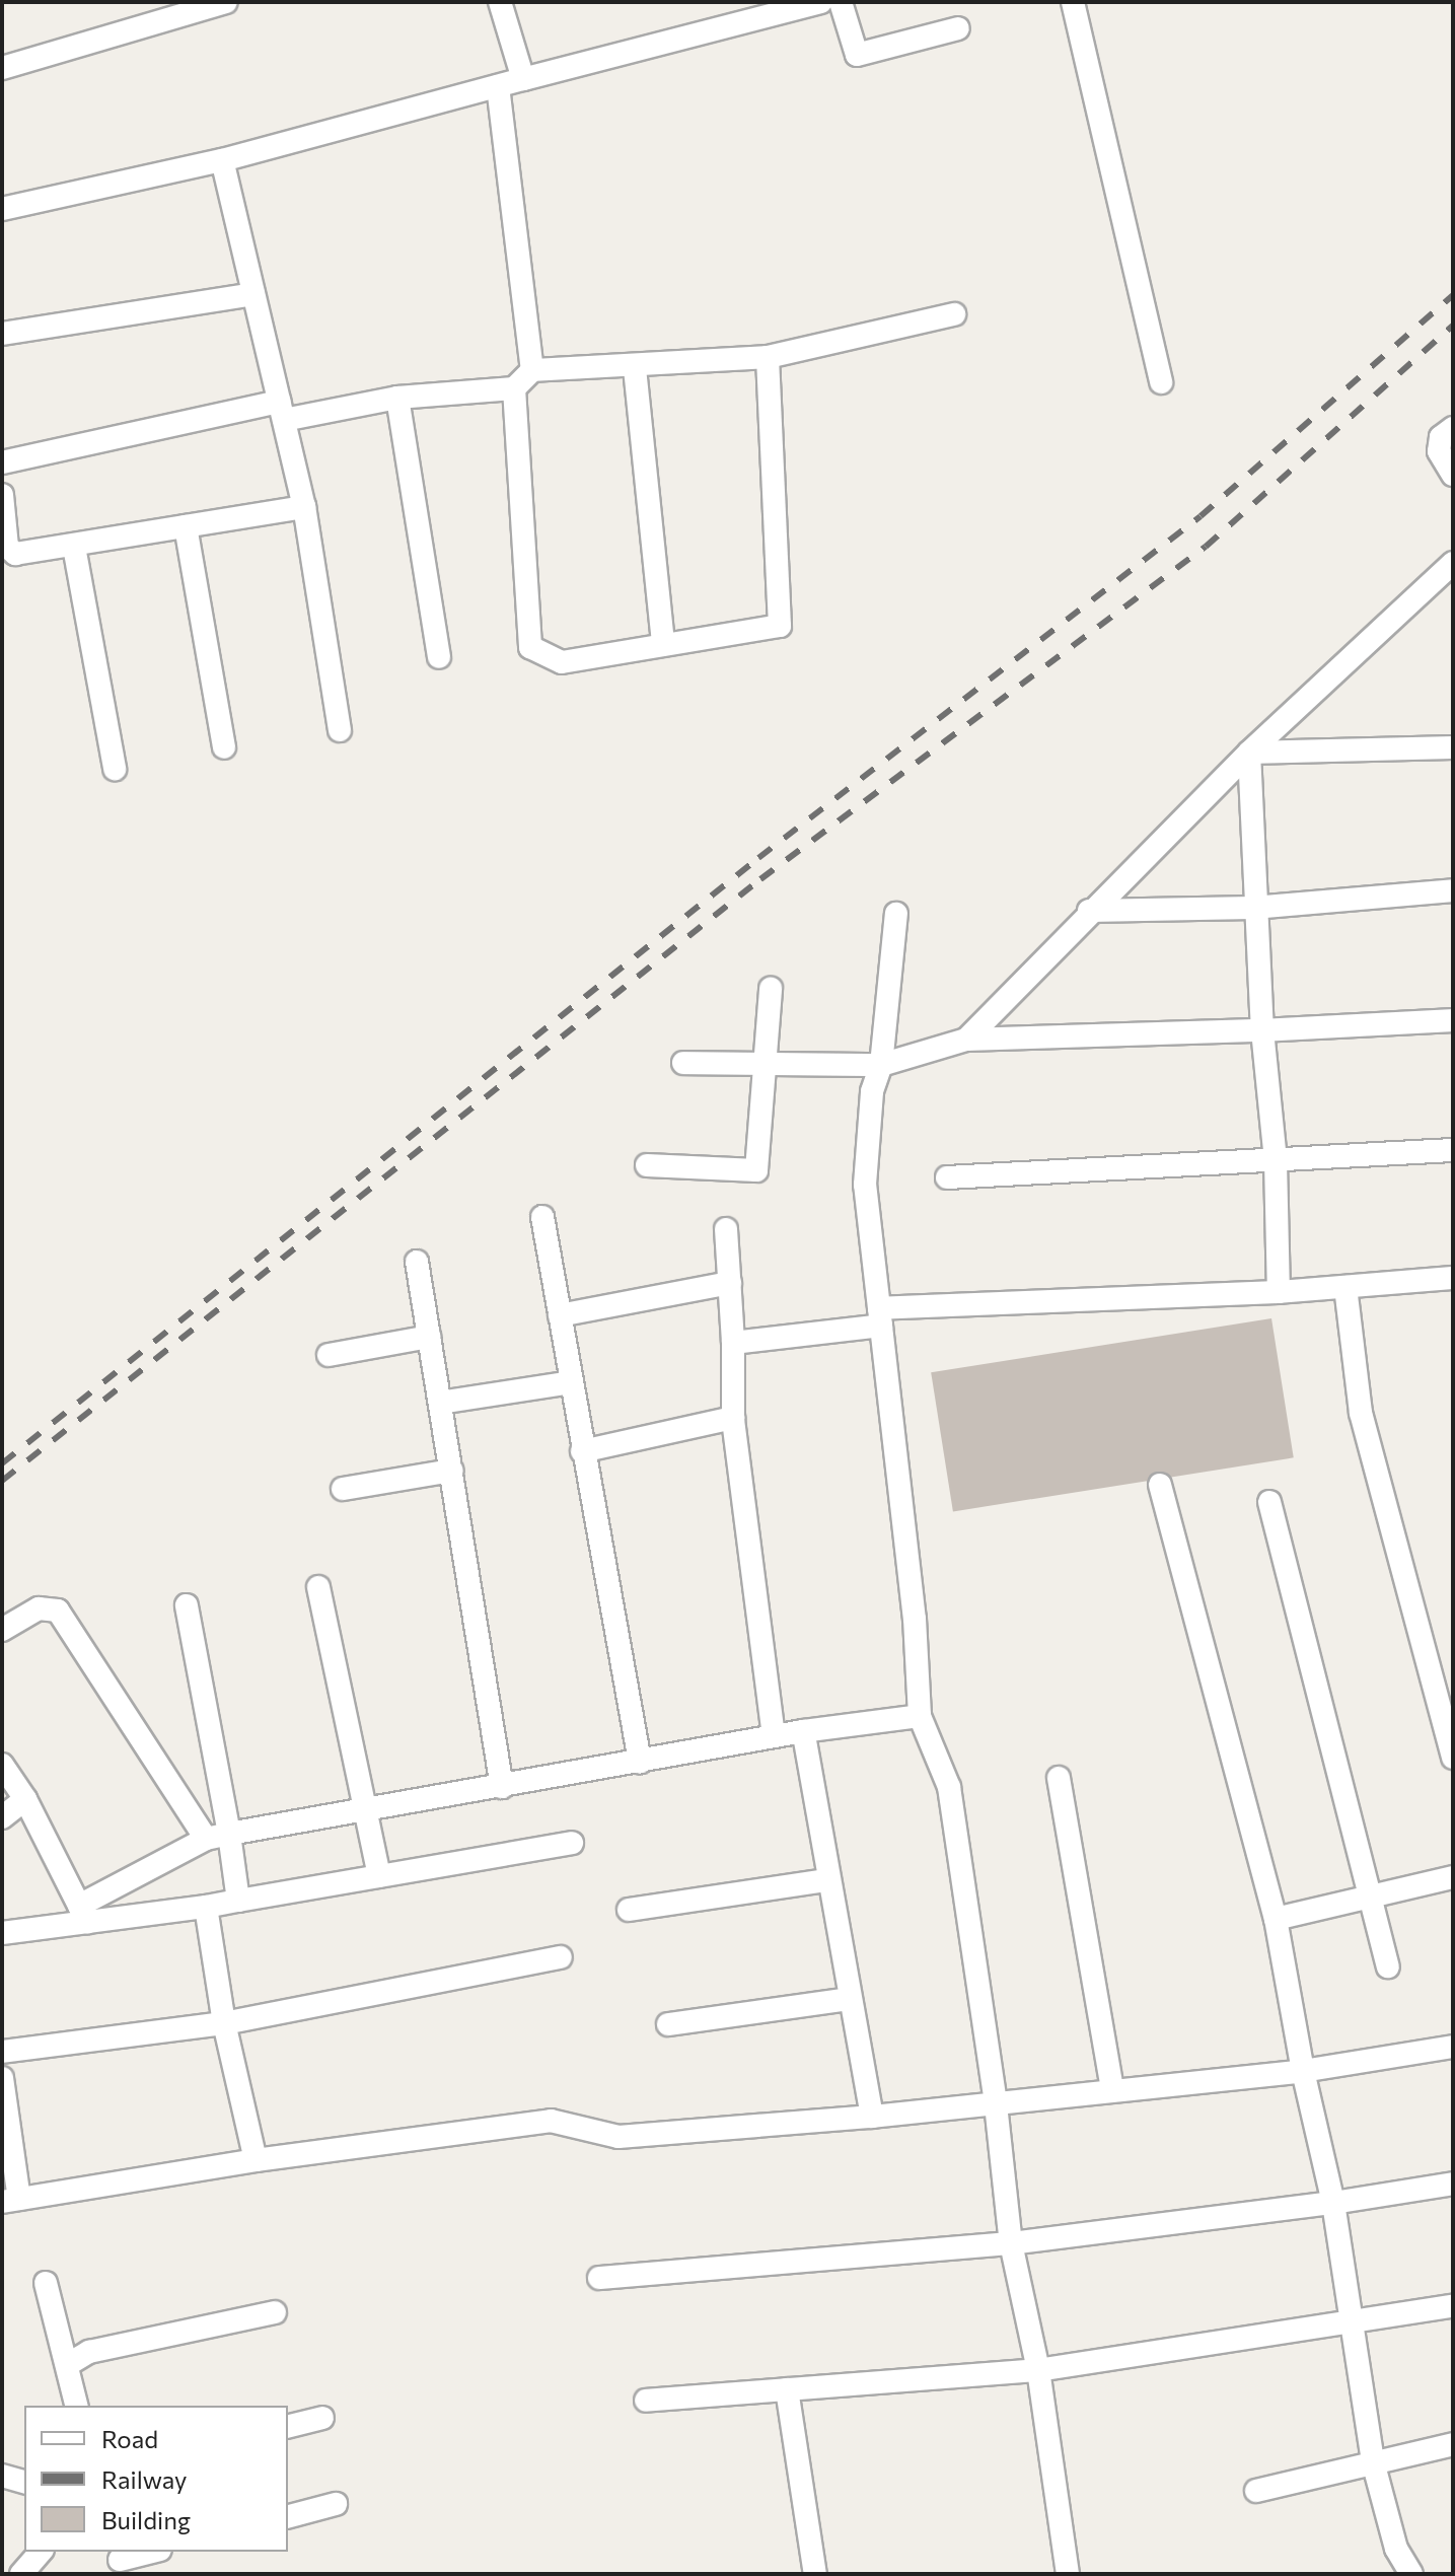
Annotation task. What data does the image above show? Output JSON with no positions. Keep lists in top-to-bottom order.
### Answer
{
  "legend": ["Road", "Railway", "Building"]
}
